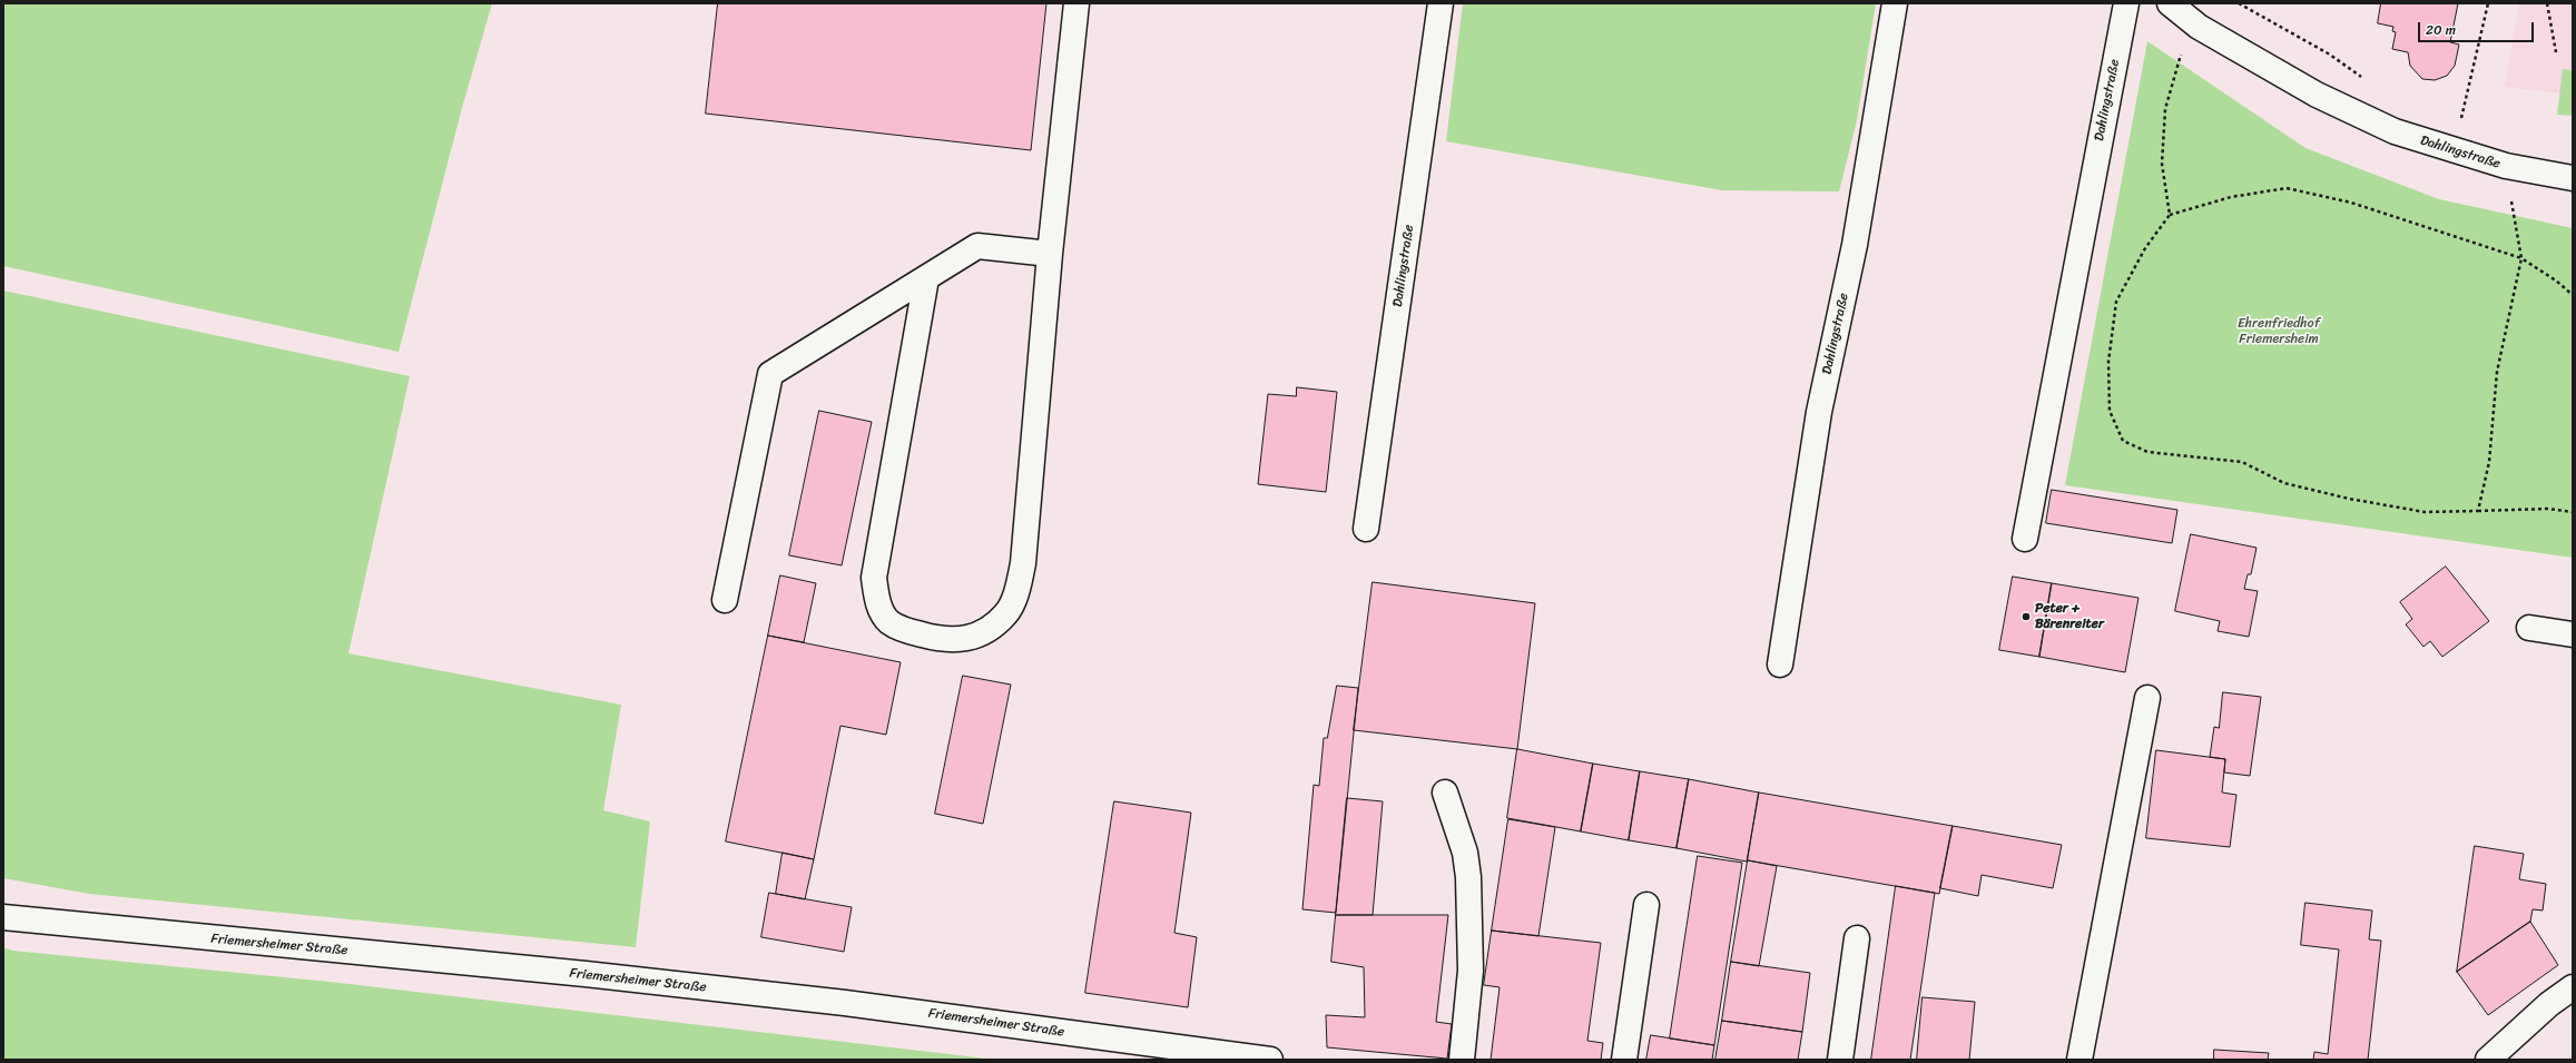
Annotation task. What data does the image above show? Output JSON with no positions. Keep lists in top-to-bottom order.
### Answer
{
  "streets": {
    "street": ["Dahlingstraße", "Friemersheimer Straße"]
  },
  "parks": ["Ehrenfriedhof Friemersheim"],
  "places": ["Peter + Bärenreiter"],
  "scale_bar": "20 m"
}
